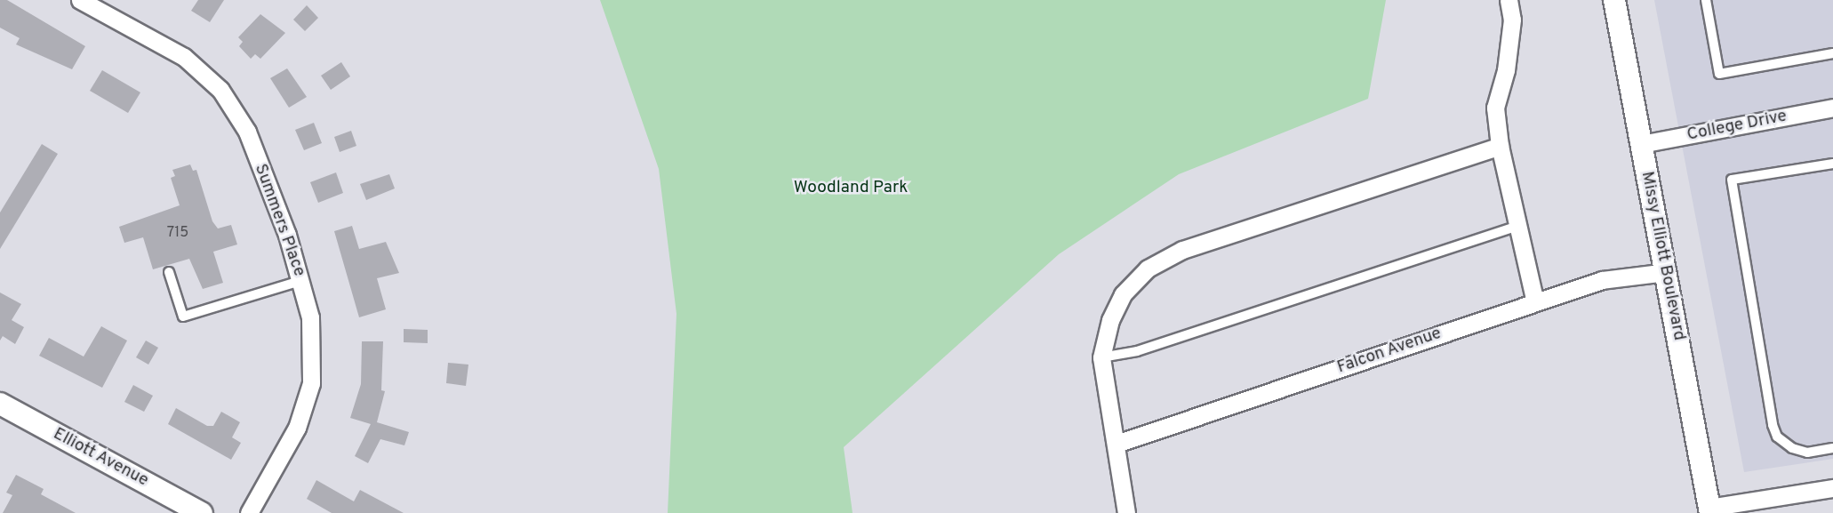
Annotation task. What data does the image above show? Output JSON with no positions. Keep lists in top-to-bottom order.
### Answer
{
  "streets": {
    "street": [
      "College Drive",
      "Summers Place",
      "Missy Elliott Boulevard",
      "Falcon Avenue",
      "Elliott Avenue"
    ]
  },
  "crossings": [
    ["College Drive", "Missy Elliott Boulevard"],
    ["Missy Elliott Boulevard", "Falcon Avenue"]
  ],
  "parks": ["Woodland Park"],
  "house_numbers": ["715"]
}
